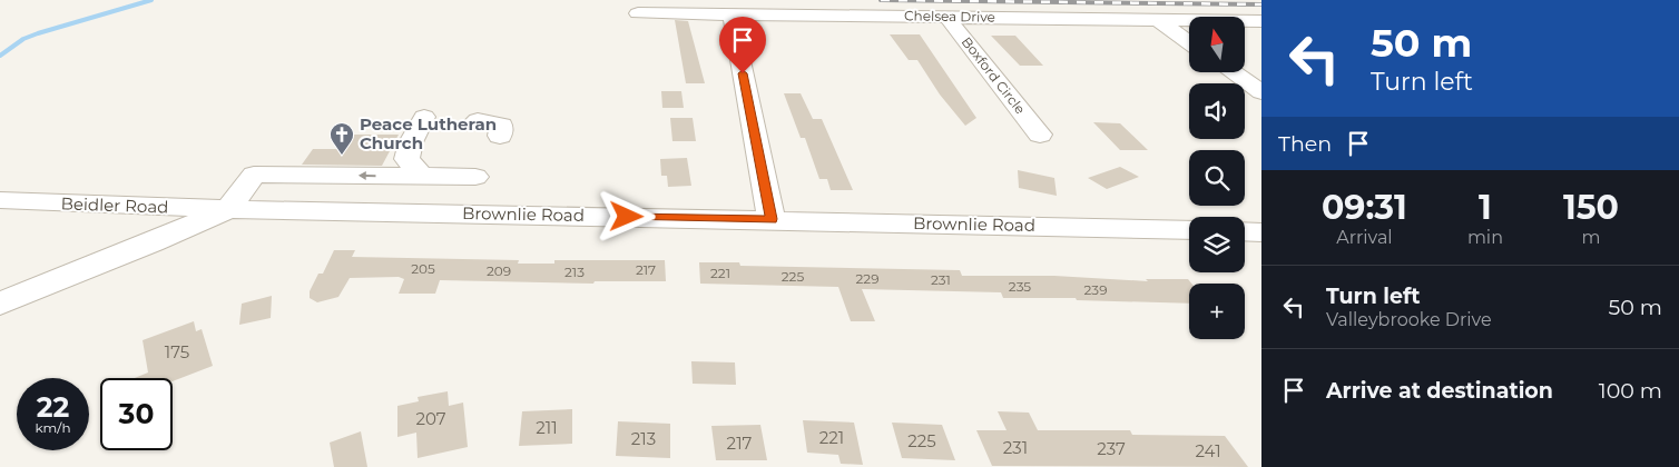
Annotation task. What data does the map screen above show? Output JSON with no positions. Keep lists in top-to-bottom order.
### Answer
{
  "streets": {
    "street": [
      "Chelsea Drive",
      "Boxford Circle",
      "Beidler Road",
      "Brownlie Road"
    ]
  },
  "crossings": [
    ["Chelsea Drive", "Boxford Circle"],
    ["Beidler Road", "Brownlie Road"]
  ],
  "places": {
    "church": ["Peace Lutheran Church"]
  },
  "house_numbers": [
    "205",
    "217",
    "209",
    "213",
    "221",
    "225",
    "229",
    "231",
    "235",
    "239",
    "175",
    "207",
    "211",
    "221",
    "213",
    "225",
    "217",
    "231",
    "237",
    "241"
  ],
  "north": "top",
  "page": {
    "turn": ["50 m", "Turn left"],
    "map_buttons": "+",
    "then": "Then",
    "eta": [
      "09:31",
      "Arrival",
      "1",
      "min",
      "150",
      "m"
    ],
    "list": [
      {
        "name": "Turn left",
        "note": "Valleybrooke Drive",
        "value": "50 m"
      },
      {
        "name": "Arrive at destination",
        "value": "100 m"
      }
    ],
    "speed": "22 km/h",
    "limit": "30"
  }
}
